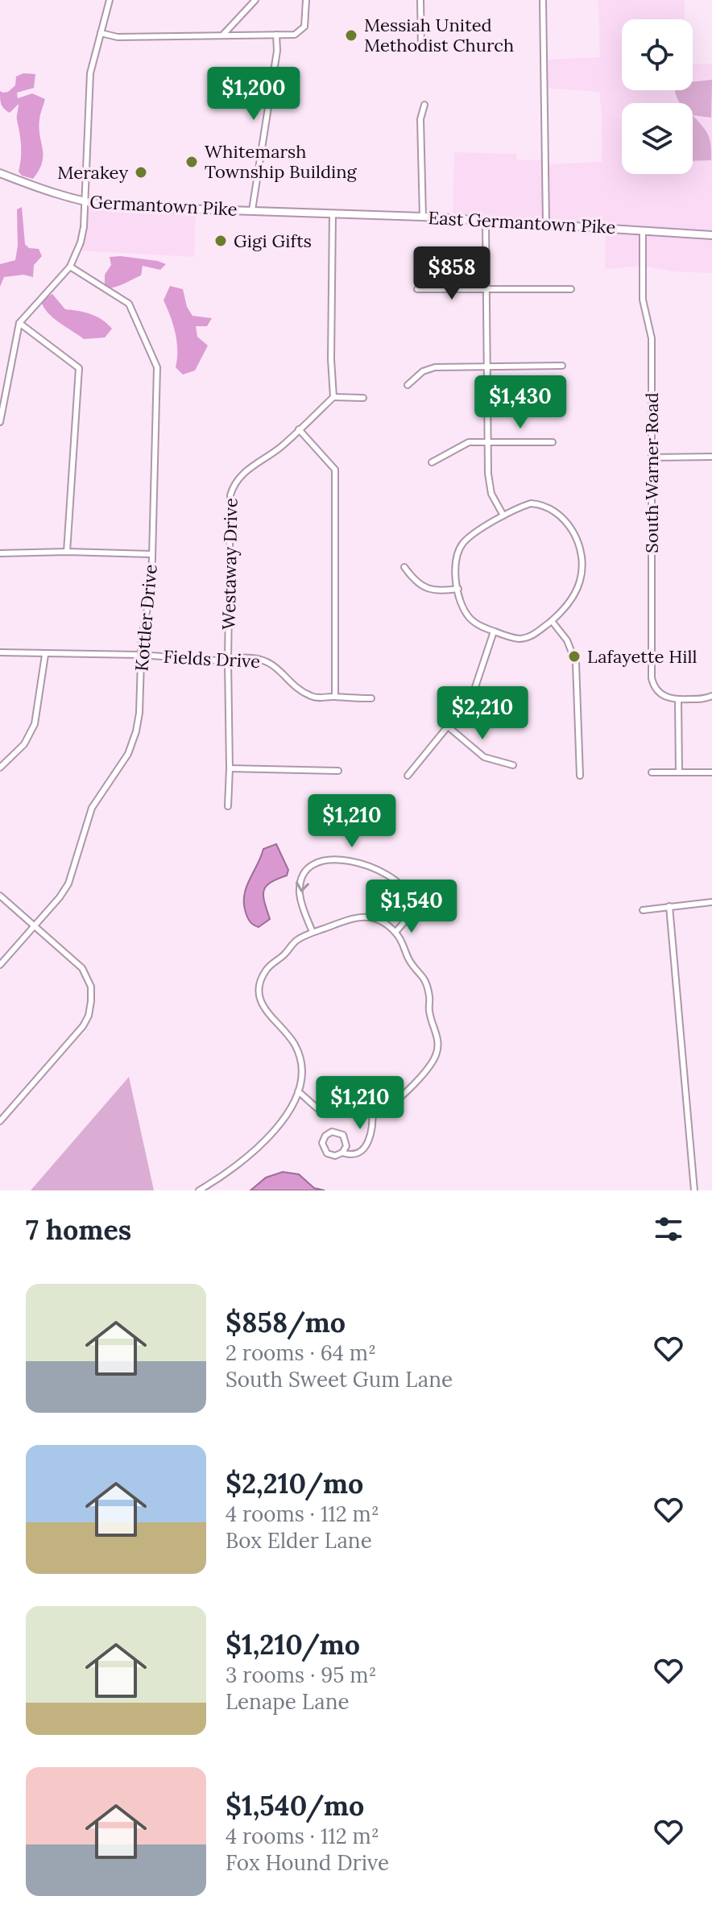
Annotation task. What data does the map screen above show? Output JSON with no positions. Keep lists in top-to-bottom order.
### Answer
{
  "streets": {
    "main road": ["Germantown Pike", "East Germantown Pike"],
    "street": [
      "South Warner Road",
      "Westaway Drive",
      "Kottler Drive",
      "Fields Drive"
    ]
  },
  "crossings": [
    ["Germantown Pike", "East Germantown Pike"],
    ["East Germantown Pike", "South Warner Road"],
    ["Westaway Drive", "Fields Drive"],
    ["Kottler Drive", "Fields Drive"]
  ],
  "places": [
    "Messiah United Methodist Church",
    "Whitemarsh Township Building",
    "Merakey",
    "Gigi Gifts",
    "Lafayette Hill"
  ],
  "page": {
    "price": [
      "$1,200",
      "$858",
      "$1,430",
      "$2,210",
      "$1,210",
      "$1,540",
      "$1,210"
    ],
    "heading": "7 homes",
    "list": [
      {
        "name": "$858/mo",
        "note": "2 rooms · 64 m² · South Sweet Gum Lane"
      },
      {
        "name": "$2,210/mo",
        "note": "4 rooms · 112 m² · Box Elder Lane"
      },
      {
        "name": "$1,210/mo",
        "note": "3 rooms · 95 m² · Lenape Lane"
      },
      {
        "name": "$1,540/mo",
        "note": "4 rooms · 112 m² · Fox Hound Drive"
      }
    ]
  }
}
